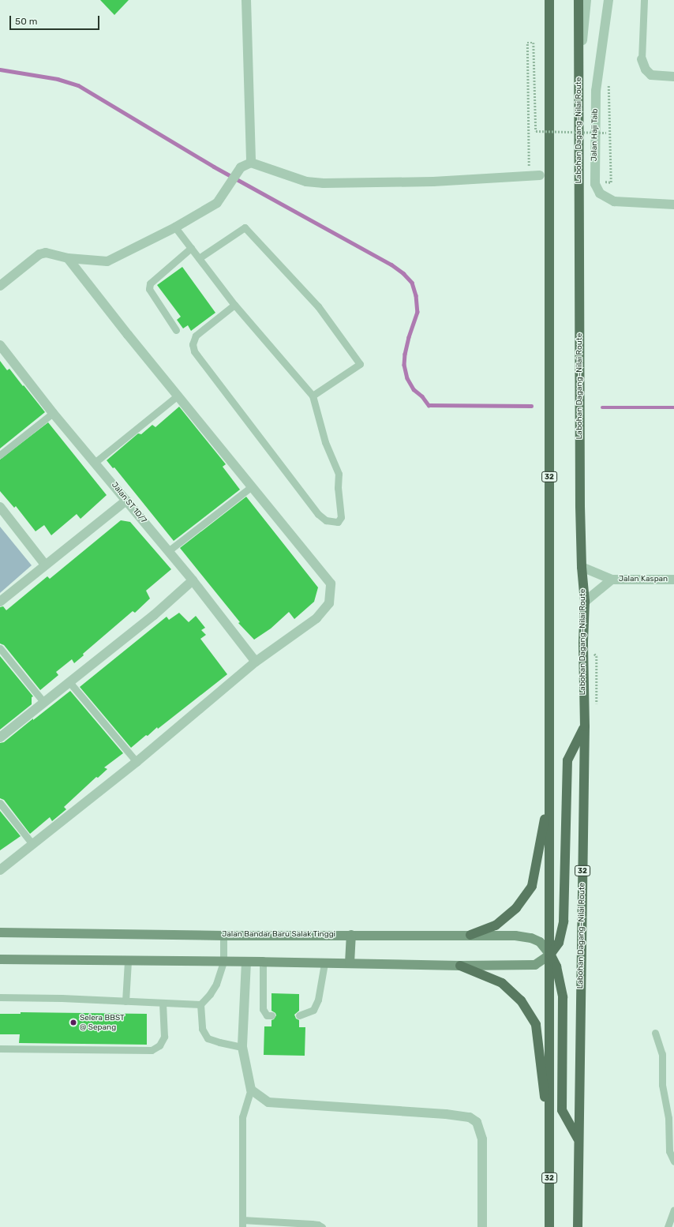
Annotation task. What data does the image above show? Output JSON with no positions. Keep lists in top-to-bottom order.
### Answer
{
  "streets": {
    "main road": ["Labohan Dagang–Nilai Route", "32", "Jalan Bandar Baru Salak Tinggi"],
    "street": ["Jalan Haji Taib", "Jalan ST 1D/7", "Jalan Kaspan"]
  },
  "crossings": [
    ["32", "Jalan Bandar Baru Salak Tinggi"]
  ],
  "places": ["Selera BBST @ Sepang"],
  "scale_bar": "50 m"
}
